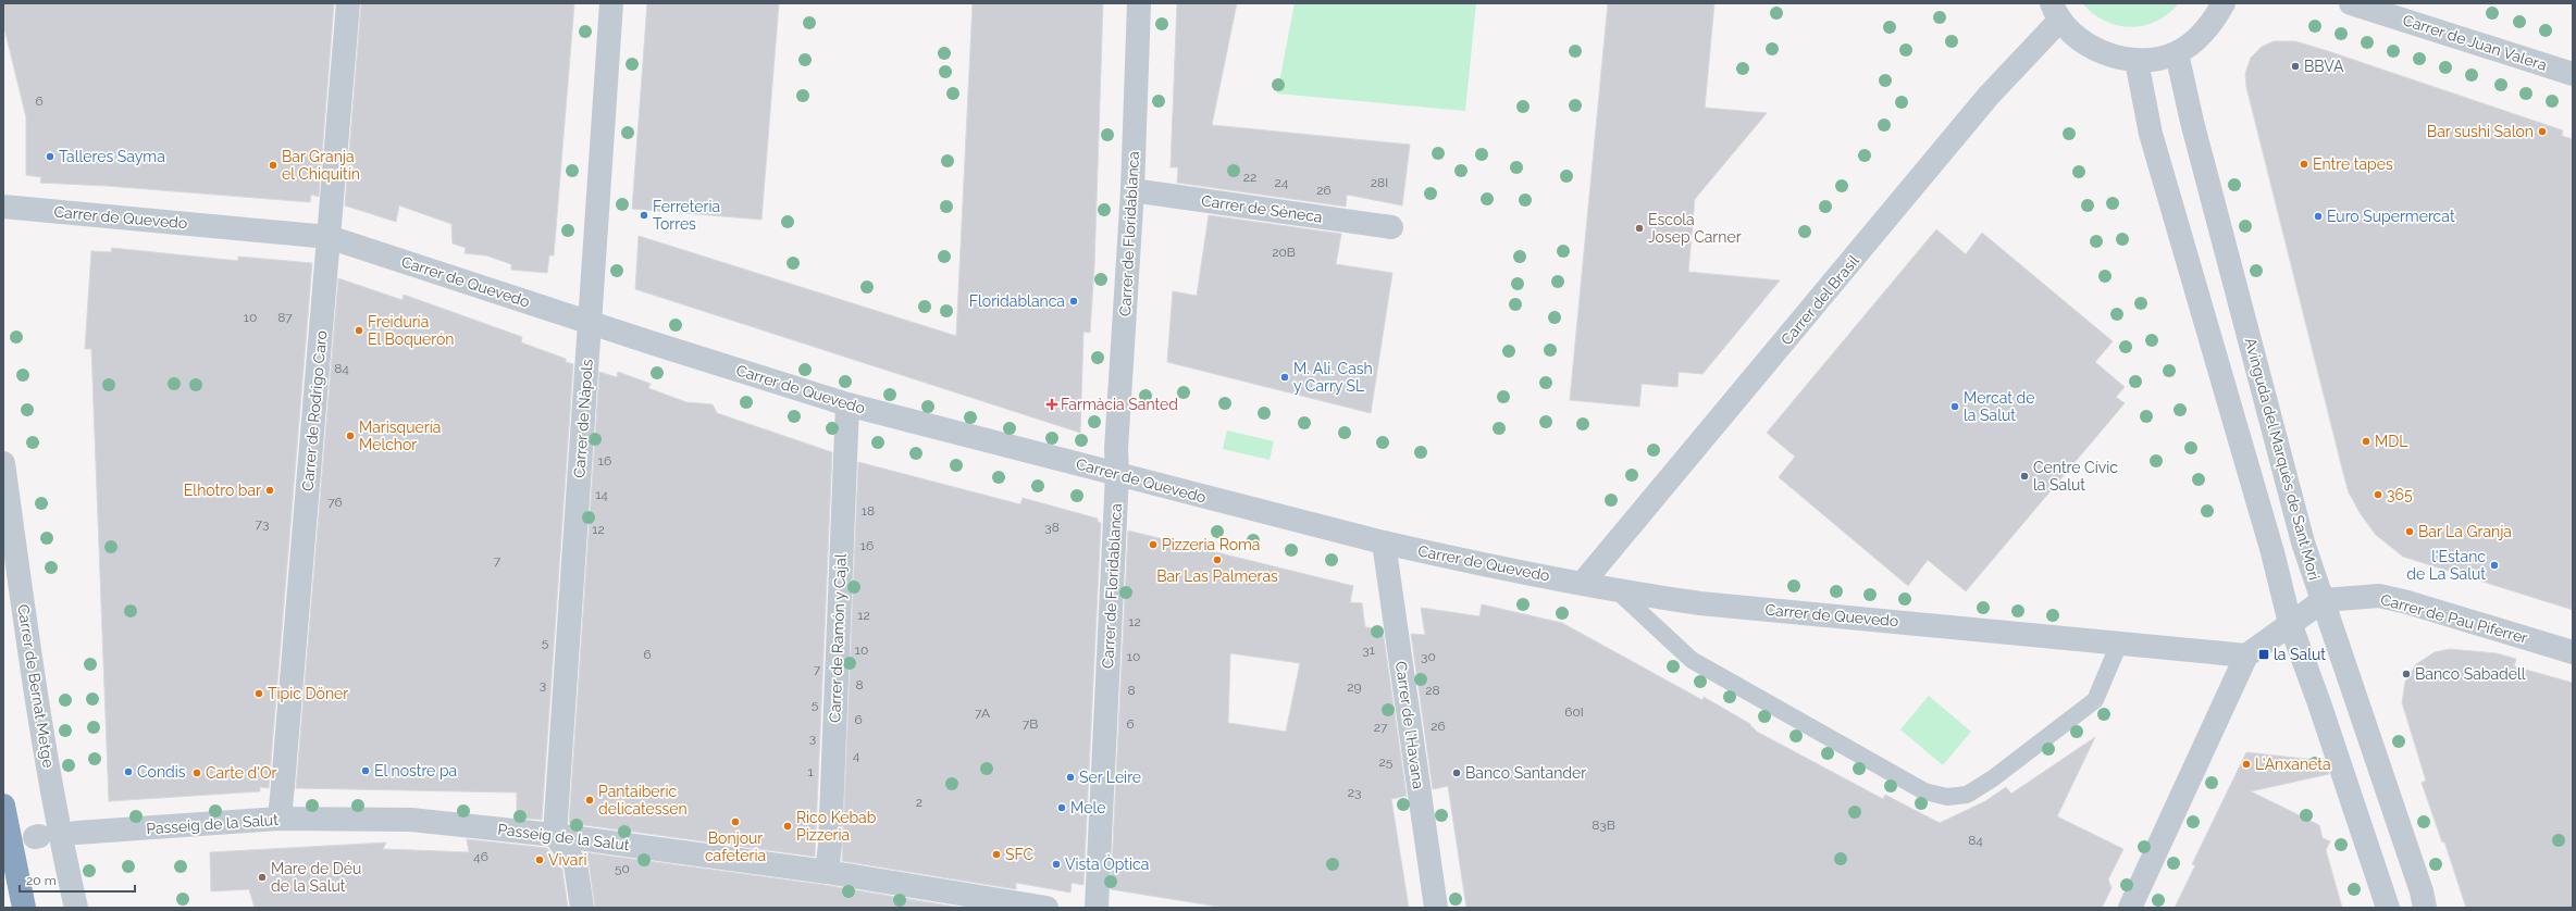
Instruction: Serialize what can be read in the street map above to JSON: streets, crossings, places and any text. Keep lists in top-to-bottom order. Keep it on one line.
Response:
{"streets":{"street":["Carrer de Juan Valera","Carrer de Sèneca","Carrer de Quevedo","Carrer de Floridablanca","Carrer del Brasil","Carrer de Rodrigo Caro","Carrer de Nàpols","Avinguda del Marquès de Sant Mori","Carrer de Pau Piferrer","Carrer de Ramón y Cajal","Carrer de Bernat Metge","Carrer de l'Havana","Passeig de la Salut"]},"crossings":[["Carrer de Sèneca","Carrer de Floridablanca"],["Carrer de Quevedo","Carrer de Floridablanca"],["Carrer de Quevedo","Carrer del Brasil"],["Carrer de Quevedo","Carrer de Rodrigo Caro"],["Carrer de Quevedo","Carrer de Nàpols"],["Carrer de Quevedo","Carrer de Ramón y Cajal"],["Carrer de Quevedo","Carrer de l'Havana"],["Carrer de Rodrigo Caro","Passeig de la Salut"],["Carrer de Nàpols","Passeig de la Salut"],["Avinguda del Marquès de Sant Mori","Carrer de Pau Piferrer"],["Carrer de Ramón y Cajal","Passeig de la Salut"]],"places":{"other":["BBVA","Bar sushi Salon","Talleres Sayma","Entre tapes","Bar Granja el Chiquitín","Ferreteria Torres","Euro Supermercat","Escola Josep Carner","Floridablanca","Freiduría El Boquerón","M. Ali. Cash y Carry SL","Mercat de la Salut","Marisquería Melchor","MDL","Centre Cívic la Salut","Elhotro bar","365","Bar La Granja","Pizzeria Roma","Bar Las Palmeras","l'Estanc de La Salut","Banco Sabadell","Tipic Döner","L'Anxaneta","El nostre pa","Condis","Carte d'Or","Banco Santander","Ser Leire","Pantaiberic delicatessen","Mele","Bonjour cafeteria","Rico Kebab Pizzeria","SFC","Vivari","Vista Òptica","Mare de Déu de la Salut"],"health":["Farmàcia Santed"],"transit":["la Salut"]},"house_numbers":["6","22","24","28I","26","20B","10","87","84","16","14","76","18","73","38","12","16","7","12","12","5","10","31","6","10","30","7","3","8","29","8","28","5","60I","7A","6","7B","6","26","27","3","4","25","1","23","2","83B","84","46","50"],"scale_bar":"20 m"}
